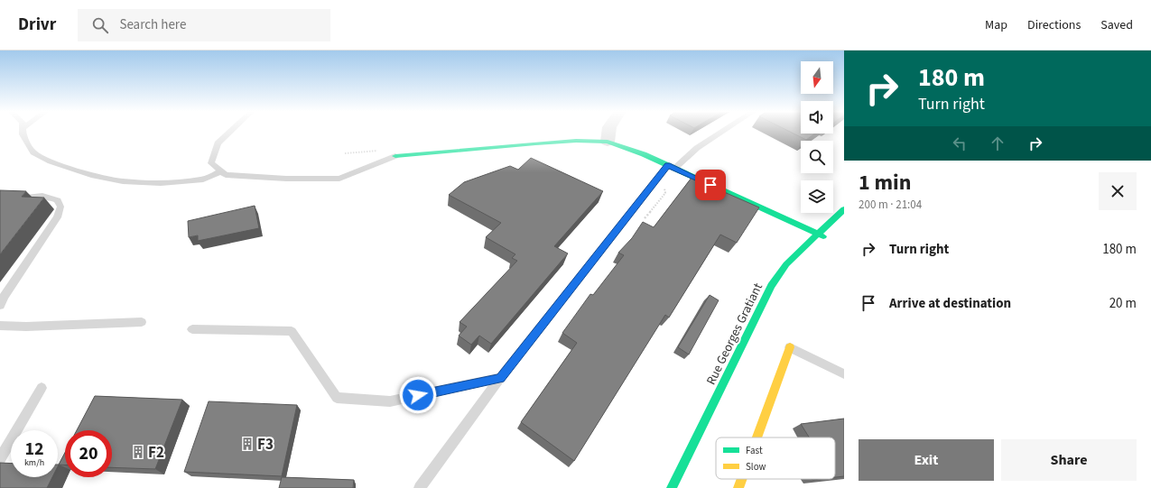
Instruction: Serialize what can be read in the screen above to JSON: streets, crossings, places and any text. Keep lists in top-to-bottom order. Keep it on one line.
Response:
{"streets":{"main road":["Rue Georges Gratiant"]},"places":{"building":["F3","F2"]},"legend":["Fast","Slow"],"north":"bottom","page":{"header":"Drivr","search":"Search here","nav":["Map","Directions","Saved"],"turn":["180 m","Turn right"],"heading":["1 min","200 m · 21:04"],"list":[{"name":"Turn right","value":"180 m"},{"name":"Arrive at destination","value":"20 m"}],"speed":"12 km/h","limit":"20","buttons":["Exit","Share"]}}
